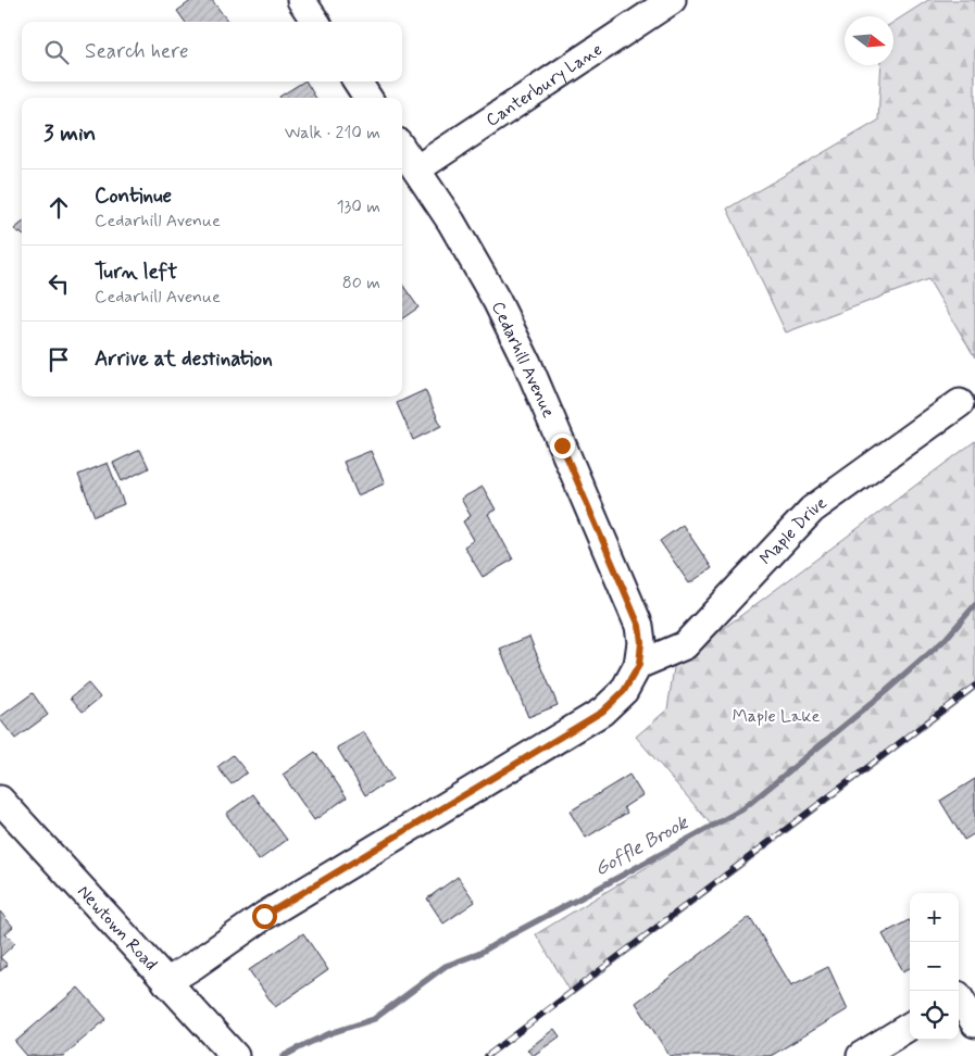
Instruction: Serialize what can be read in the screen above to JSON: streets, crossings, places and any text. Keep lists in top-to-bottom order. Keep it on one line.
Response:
{"streets":{"street":["Canterbury Lane","Cedarhill Avenue","Maple Drive","Newtown Road"]},"crossings":[["Canterbury Lane","Cedarhill Avenue"],["Cedarhill Avenue","Maple Drive"],["Cedarhill Avenue","Newtown Road"]],"water":["Goffle Brook"],"parks":["Maple Lake"],"north":"right","page":{"search":"Search here","heading":["3 min","Walk · 210 m"],"list":[["Continue","Cedarhill Avenue","130 m"],["Turn left","Cedarhill Avenue","80 m"],"Arrive at destination"],"map_buttons":["+","−"]}}
